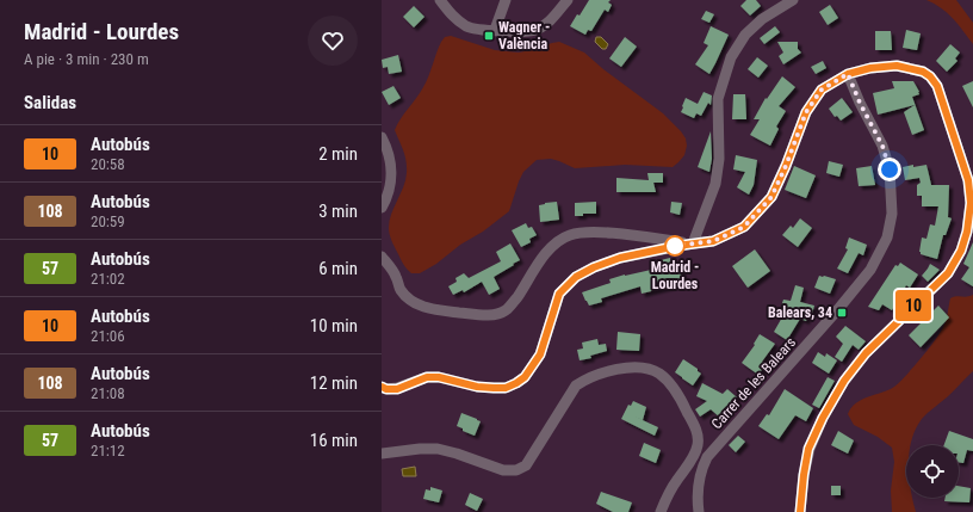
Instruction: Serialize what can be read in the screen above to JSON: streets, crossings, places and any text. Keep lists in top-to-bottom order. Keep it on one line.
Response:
{"streets":{"street":["Carrer de les Balears"]},"places":{"transit":["Wagner - València","Balears, 34"],"other":["Madrid - Lourdes"]},"lines":["bus line 10"],"page":{"heading":[["Madrid - Lourdes","A pie · 3 min · 230 m"],"Salidas"],"on_map":"10","list":[{"mark":"10","name":"Autobús","note":"20:58","value":"2 min"},{"mark":"108","name":"Autobús","note":"20:59","value":"3 min"},{"mark":"57","name":"Autobús","note":"21:02","value":"6 min"},{"mark":"10","name":"Autobús","note":"21:06","value":"10 min"},{"mark":"108","name":"Autobús","note":"21:08","value":"12 min"},{"mark":"57","name":"Autobús","note":"21:12","value":"16 min"}]}}
